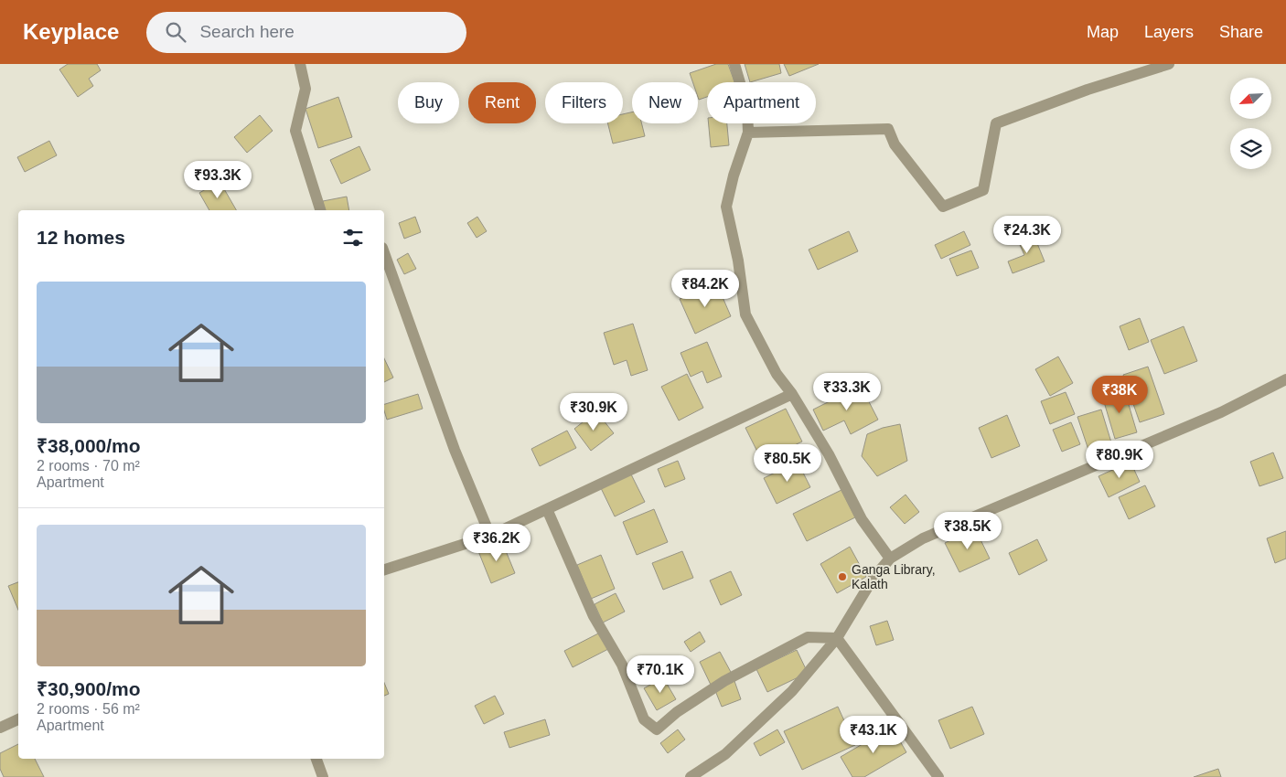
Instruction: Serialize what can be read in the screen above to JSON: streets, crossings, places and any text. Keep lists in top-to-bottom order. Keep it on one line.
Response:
{"places":["Ganga Library, Kalath"],"north":"bottom left","page":{"header":"Keyplace","search":"Search here","nav":["Map","Layers","Share"],"chip":["Buy","Rent","Filters","New","Apartment"],"price":["₹93.3K","₹24.3K","₹84.2K","₹33.3K","₹38K","₹30.9K","₹80.9K","₹80.5K","₹38.5K","₹36.2K","₹70.1K","₹43.1K"],"heading":"12 homes","list":[{"name":"₹38,000/mo","note":"2 rooms · 70 m² · Apartment"},{"name":"₹30,900/mo","note":"2 rooms · 56 m² · Apartment"}]}}
